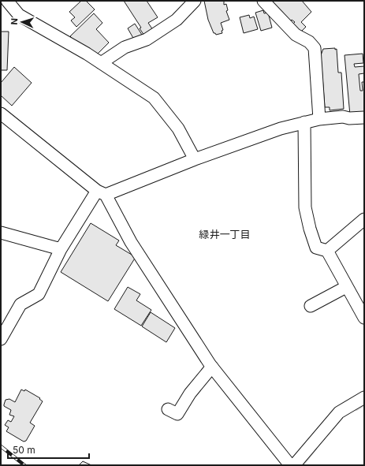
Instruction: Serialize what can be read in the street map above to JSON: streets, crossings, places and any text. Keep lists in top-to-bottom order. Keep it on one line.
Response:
{"districts":["緑井一丁目"],"scale_bar":"50 m","north":"left"}
